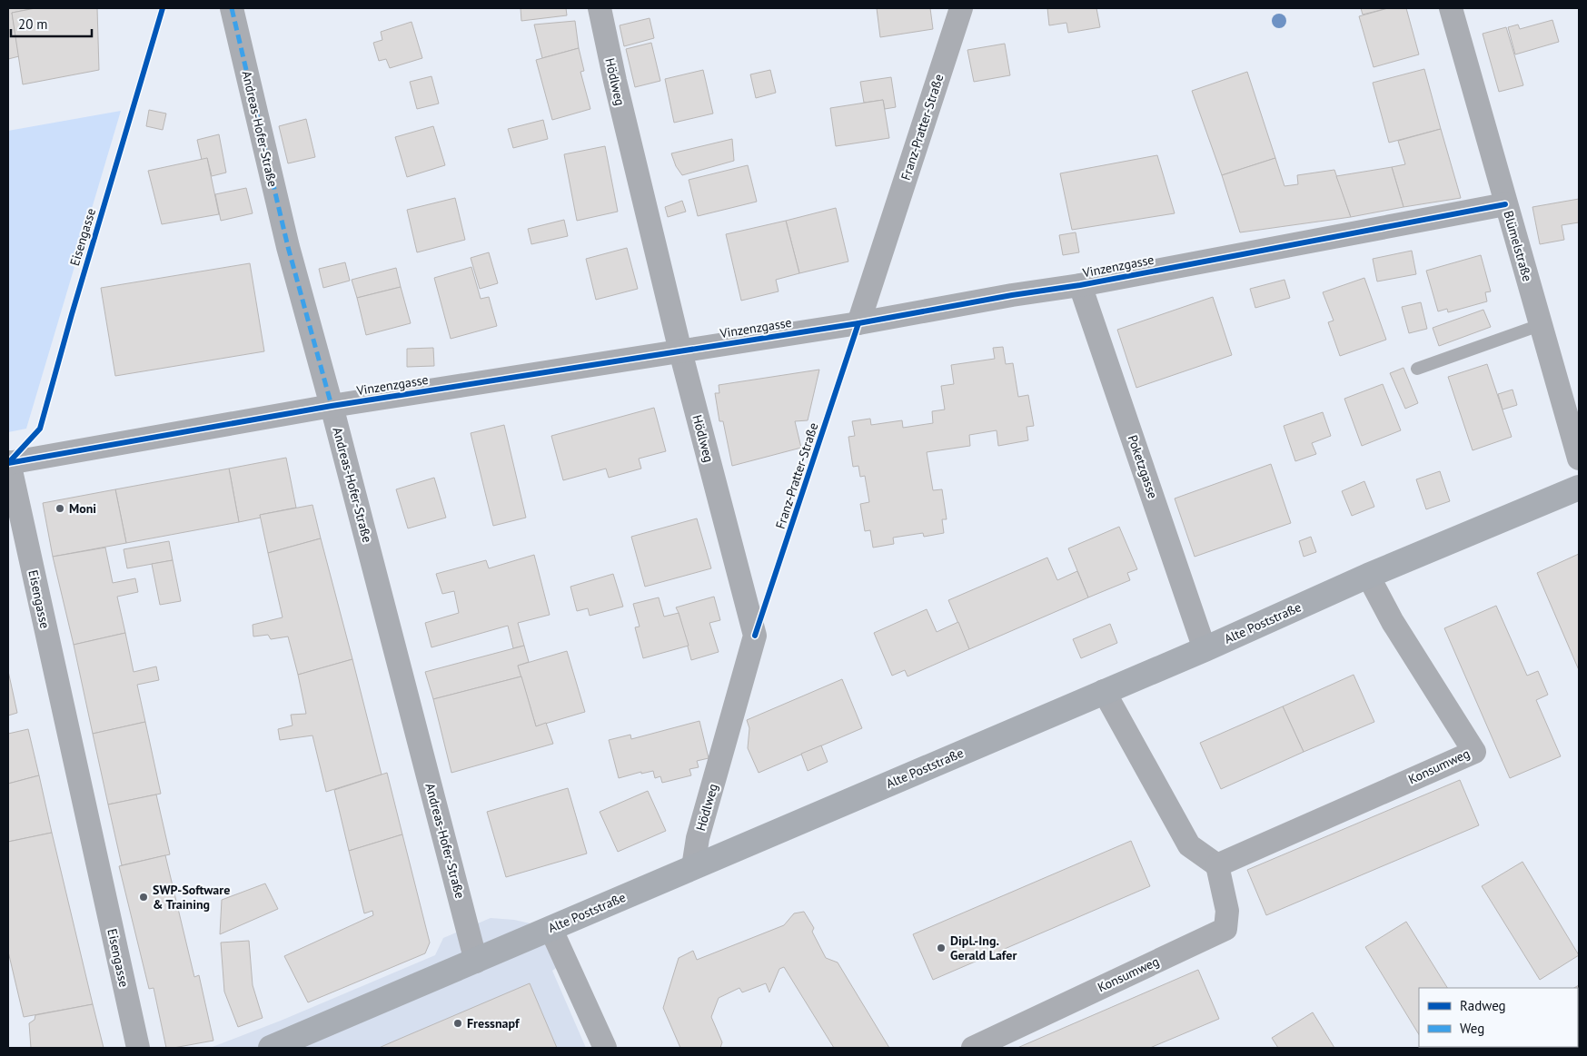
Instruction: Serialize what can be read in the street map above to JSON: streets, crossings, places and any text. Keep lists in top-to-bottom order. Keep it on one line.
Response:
{"streets":{"main road":["Alte Poststraße"],"street":["Hödlweg","Franz-Pratter-Straße","Andreas-Hofer-Straße","Eisengasse","Blümelstraße","Vinzenzgasse","Poketzgasse","Konsumweg"]},"crossings":[["Hödlweg","Vinzenzgasse"],["Hödlweg","Alte Poststraße"],["Franz-Pratter-Straße","Vinzenzgasse"],["Andreas-Hofer-Straße","Vinzenzgasse"],["Andreas-Hofer-Straße","Alte Poststraße"],["Eisengasse","Vinzenzgasse"],["Blümelstraße","Vinzenzgasse"],["Vinzenzgasse","Poketzgasse"],["Poketzgasse","Alte Poststraße"],["Alte Poststraße","Konsumweg"]],"places":["Moni","SWP-Software & Training","Dipl.-Ing. Gerald Lafer","Fressnapf"],"legend":["Radweg","Weg"],"scale_bar":"20 m"}
